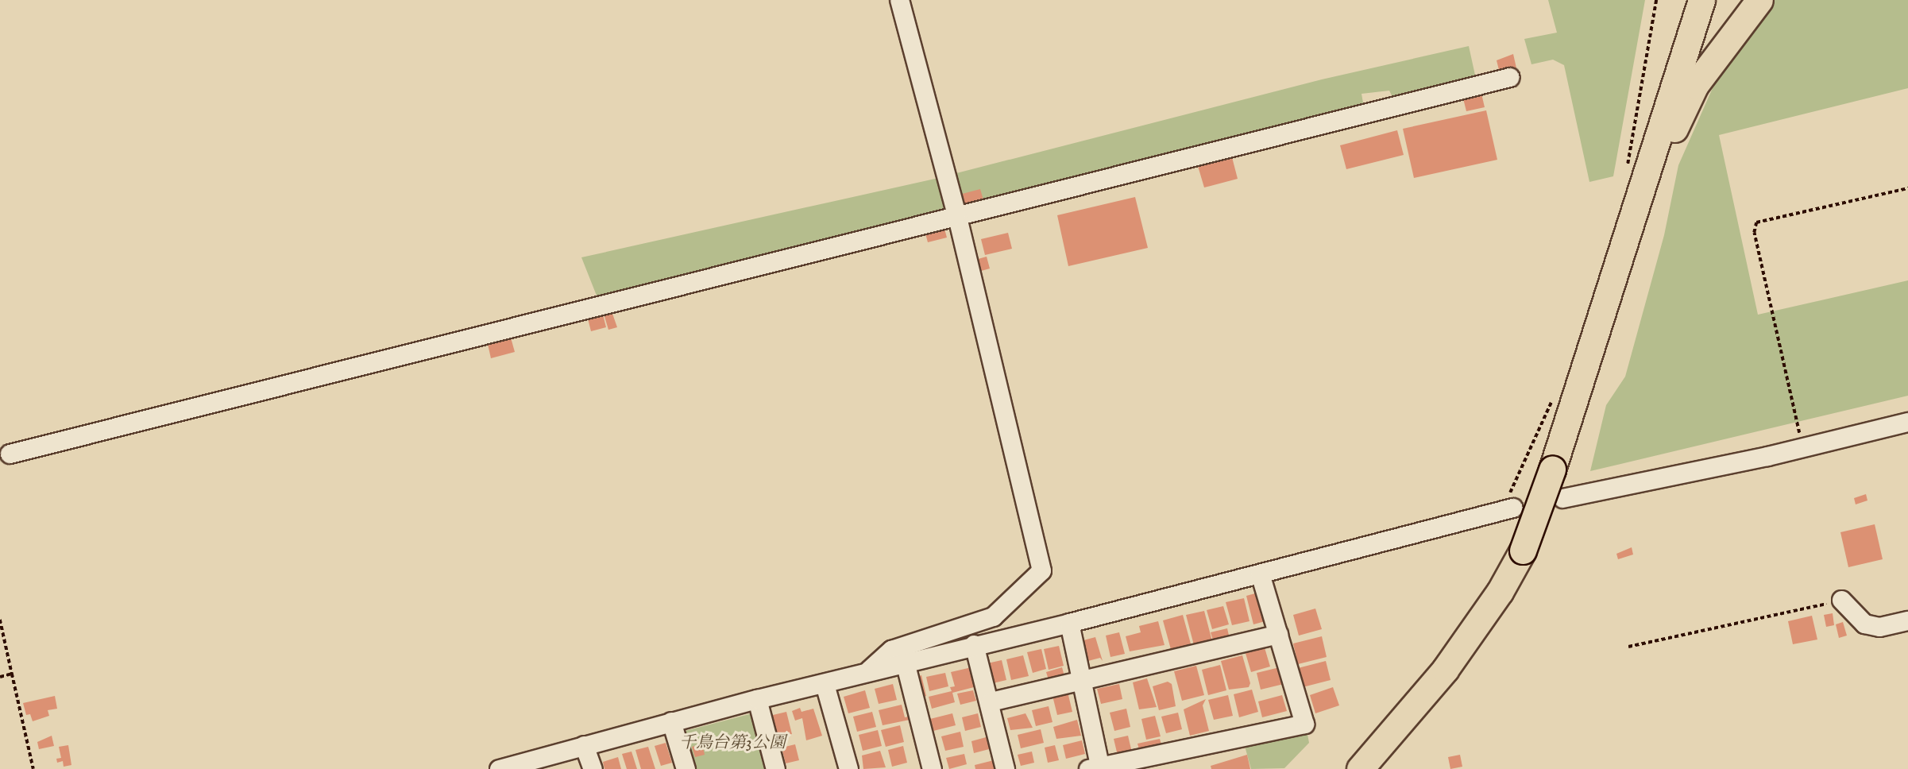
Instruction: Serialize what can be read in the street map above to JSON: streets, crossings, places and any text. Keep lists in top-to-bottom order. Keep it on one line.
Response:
{"parks":["千鳥台第3公園"]}
